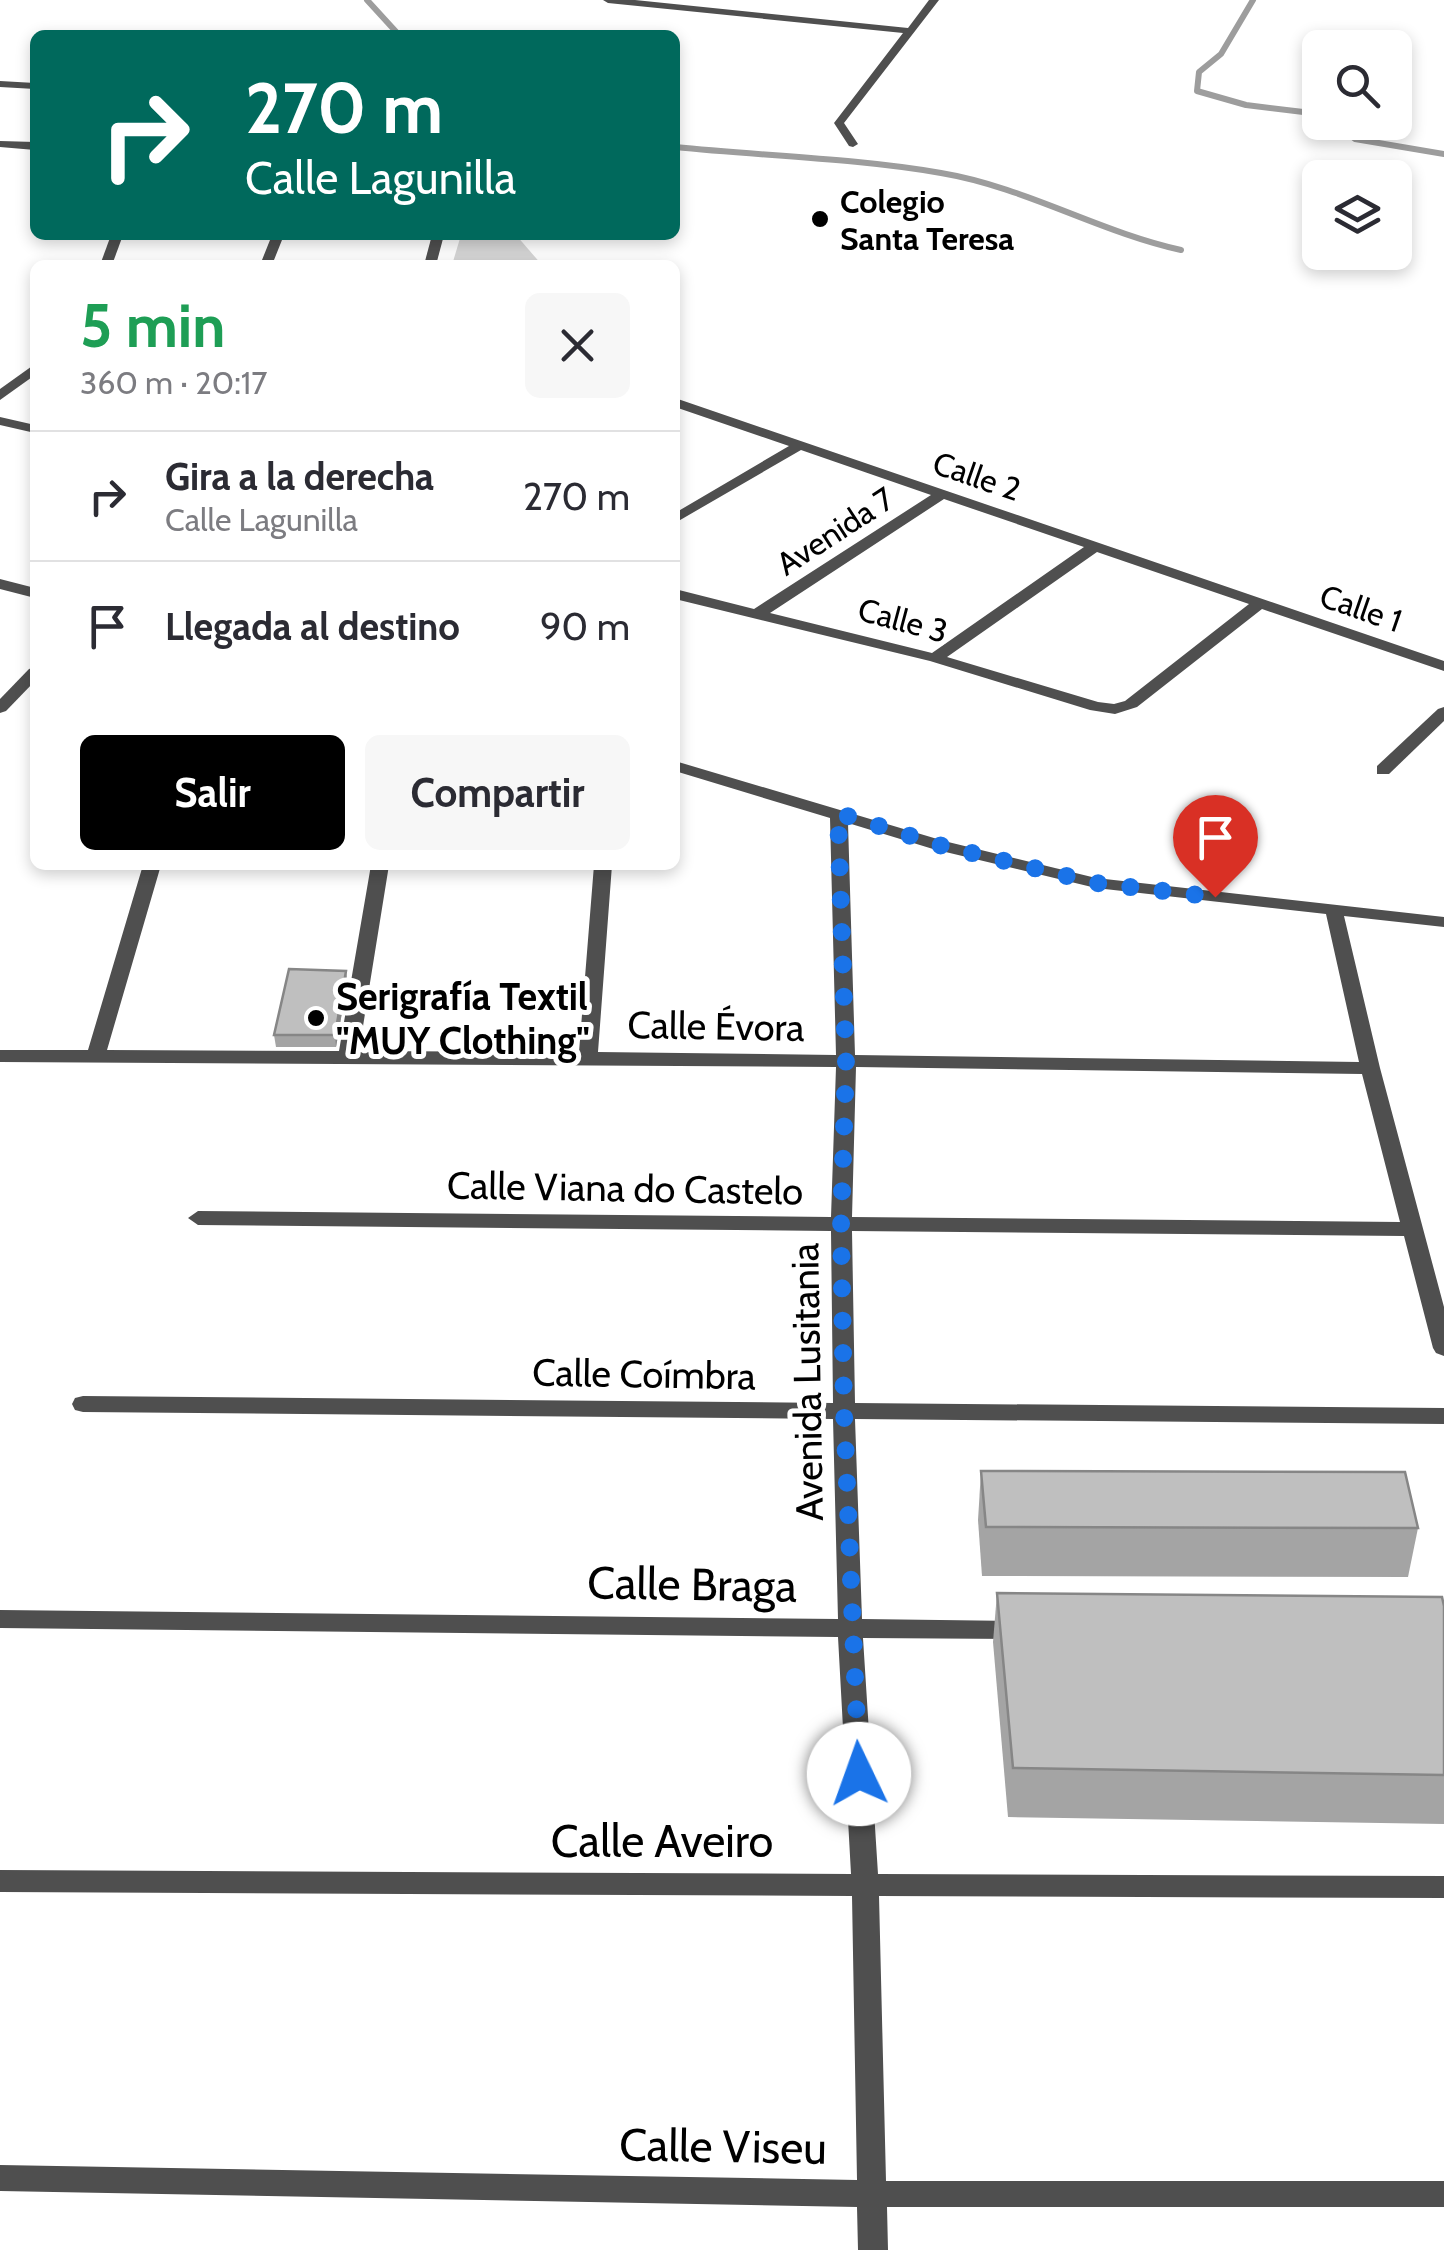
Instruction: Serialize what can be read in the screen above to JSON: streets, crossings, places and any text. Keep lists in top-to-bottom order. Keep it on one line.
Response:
{"streets":{"street":["Calle 2","Avenida 7","Calle 1","Calle 3","Calle Évora","Calle Viana do Castelo","Calle Coímbra","Avenida Lusitania","Calle Braga","Calle Aveiro","Calle Viseu"]},"crossings":[["Calle 2","Avenida 7"],["Calle 2","Calle 1"],["Calle 2","Calle 3"],["Avenida 7","Calle 3"],["Calle 1","Calle 3"],["Calle Évora","Avenida Lusitania"],["Calle Viana do Castelo","Avenida Lusitania"],["Calle Coímbra","Avenida Lusitania"],["Avenida Lusitania","Calle Braga"],["Avenida Lusitania","Calle Aveiro"],["Avenida Lusitania","Calle Viseu"]],"places":["Colegio Santa Teresa","Serigrafía Textil \"MUY Clothing\""],"page":{"turn":["270 m","Calle Lagunilla"],"heading":["5 min","360 m · 20:17"],"list":[{"name":"Gira a la derecha","note":"Calle Lagunilla","value":"270 m"},{"name":"Llegada al destino","value":"90 m"}],"buttons":["Salir","Compartir"]}}
